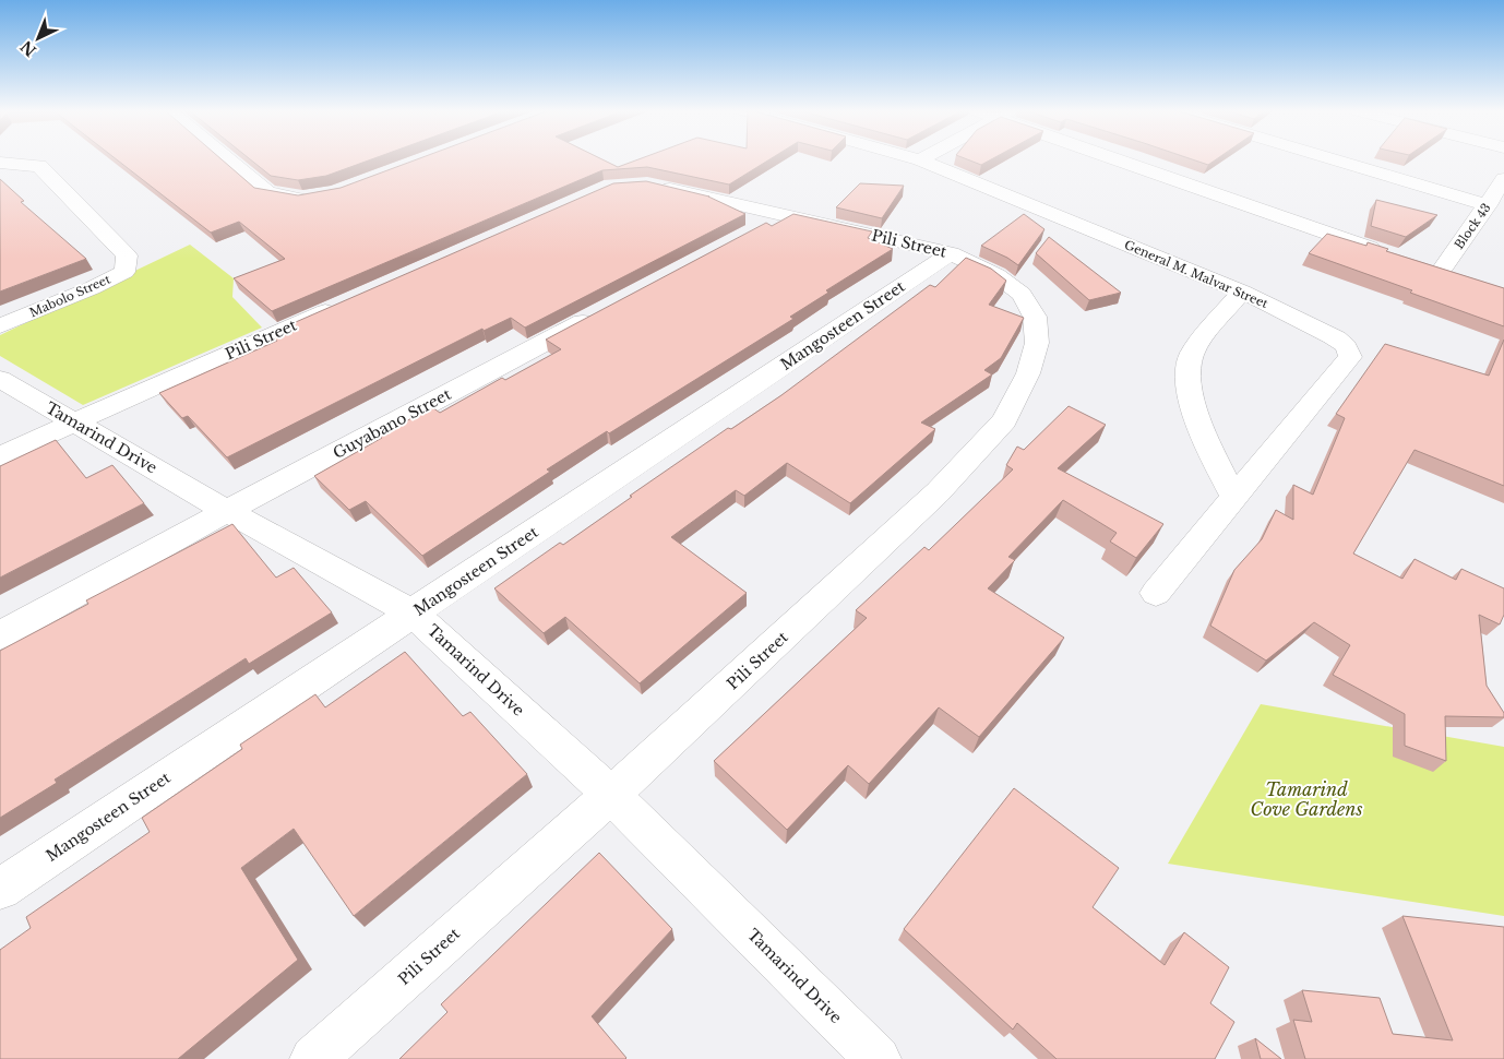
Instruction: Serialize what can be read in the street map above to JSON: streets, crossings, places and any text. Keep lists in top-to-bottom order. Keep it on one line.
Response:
{"streets":{"street":["Block 43","Pili Street","General M. Malvar Street","Mabolo Street","Mangosteen Street","Guyabano Street","Tamarind Drive"]},"crossings":[["Pili Street","Mangosteen Street"],["Pili Street","Tamarind Drive"],["Mangosteen Street","Tamarind Drive"],["Guyabano Street","Tamarind Drive"]],"parks":["Tamarind Cove Gardens"],"north":"bottom left"}
